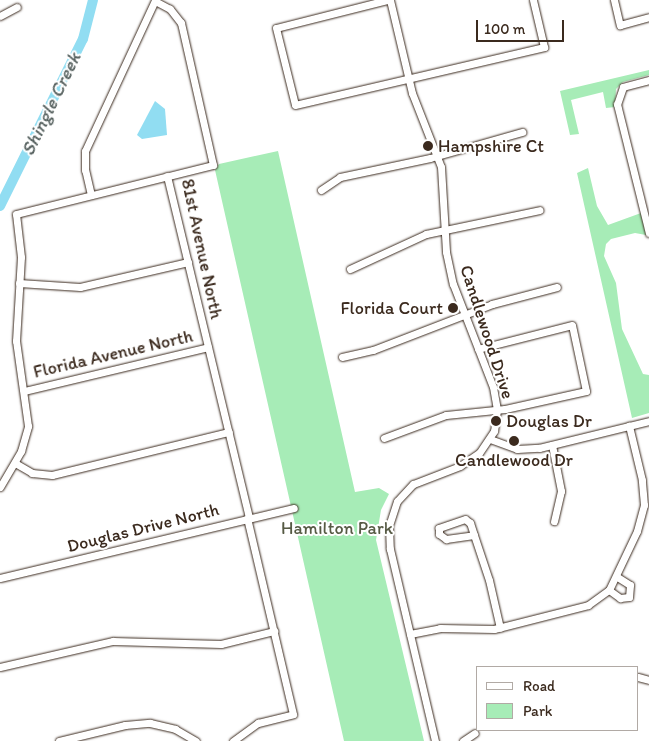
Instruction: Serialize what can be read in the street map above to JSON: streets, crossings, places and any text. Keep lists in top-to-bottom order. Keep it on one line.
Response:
{"streets":{"street":["81st Avenue North","Candlewood Drive","Florida Avenue North","Douglas Drive North"]},"crossings":[["81st Avenue North","Florida Avenue North"],["81st Avenue North","Douglas Drive North"]],"water":["Shingle Creek"],"parks":["Hamilton Park"],"places":["Hampshire Ct","Florida Court","Douglas Dr","Candlewood Dr"],"legend":["Road","Park"],"scale_bar":"100 m"}
